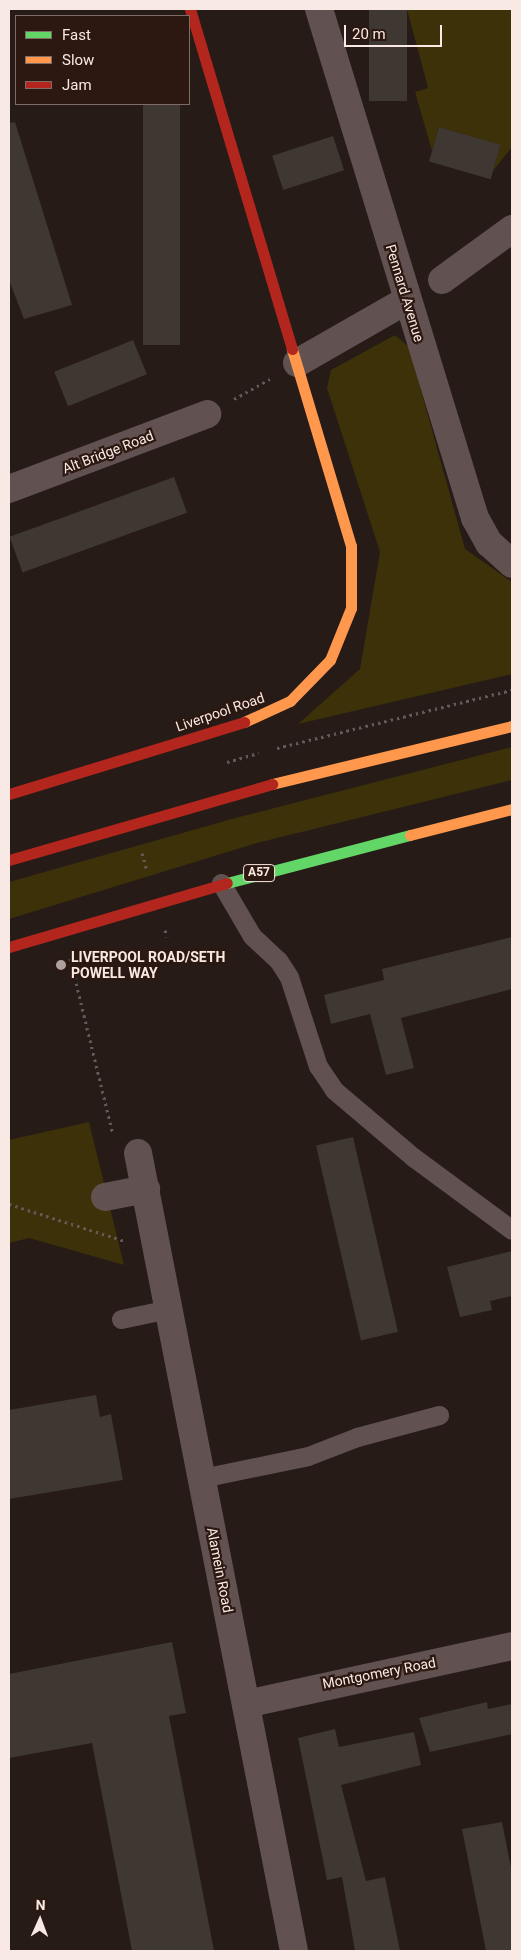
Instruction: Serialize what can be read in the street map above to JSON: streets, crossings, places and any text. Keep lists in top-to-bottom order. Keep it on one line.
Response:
{"streets":{"main road":["Liverpool Road","A57"],"street":["Pennard Avenue","Alt Bridge Road","Alamein Road","Montgomery Road"]},"crossings":[["Alamein Road","Montgomery Road"]],"places":["LIVERPOOL ROAD/SETH POWELL WAY"],"legend":["Fast","Slow","Jam"],"scale_bar":"20 m","north":"top"}
